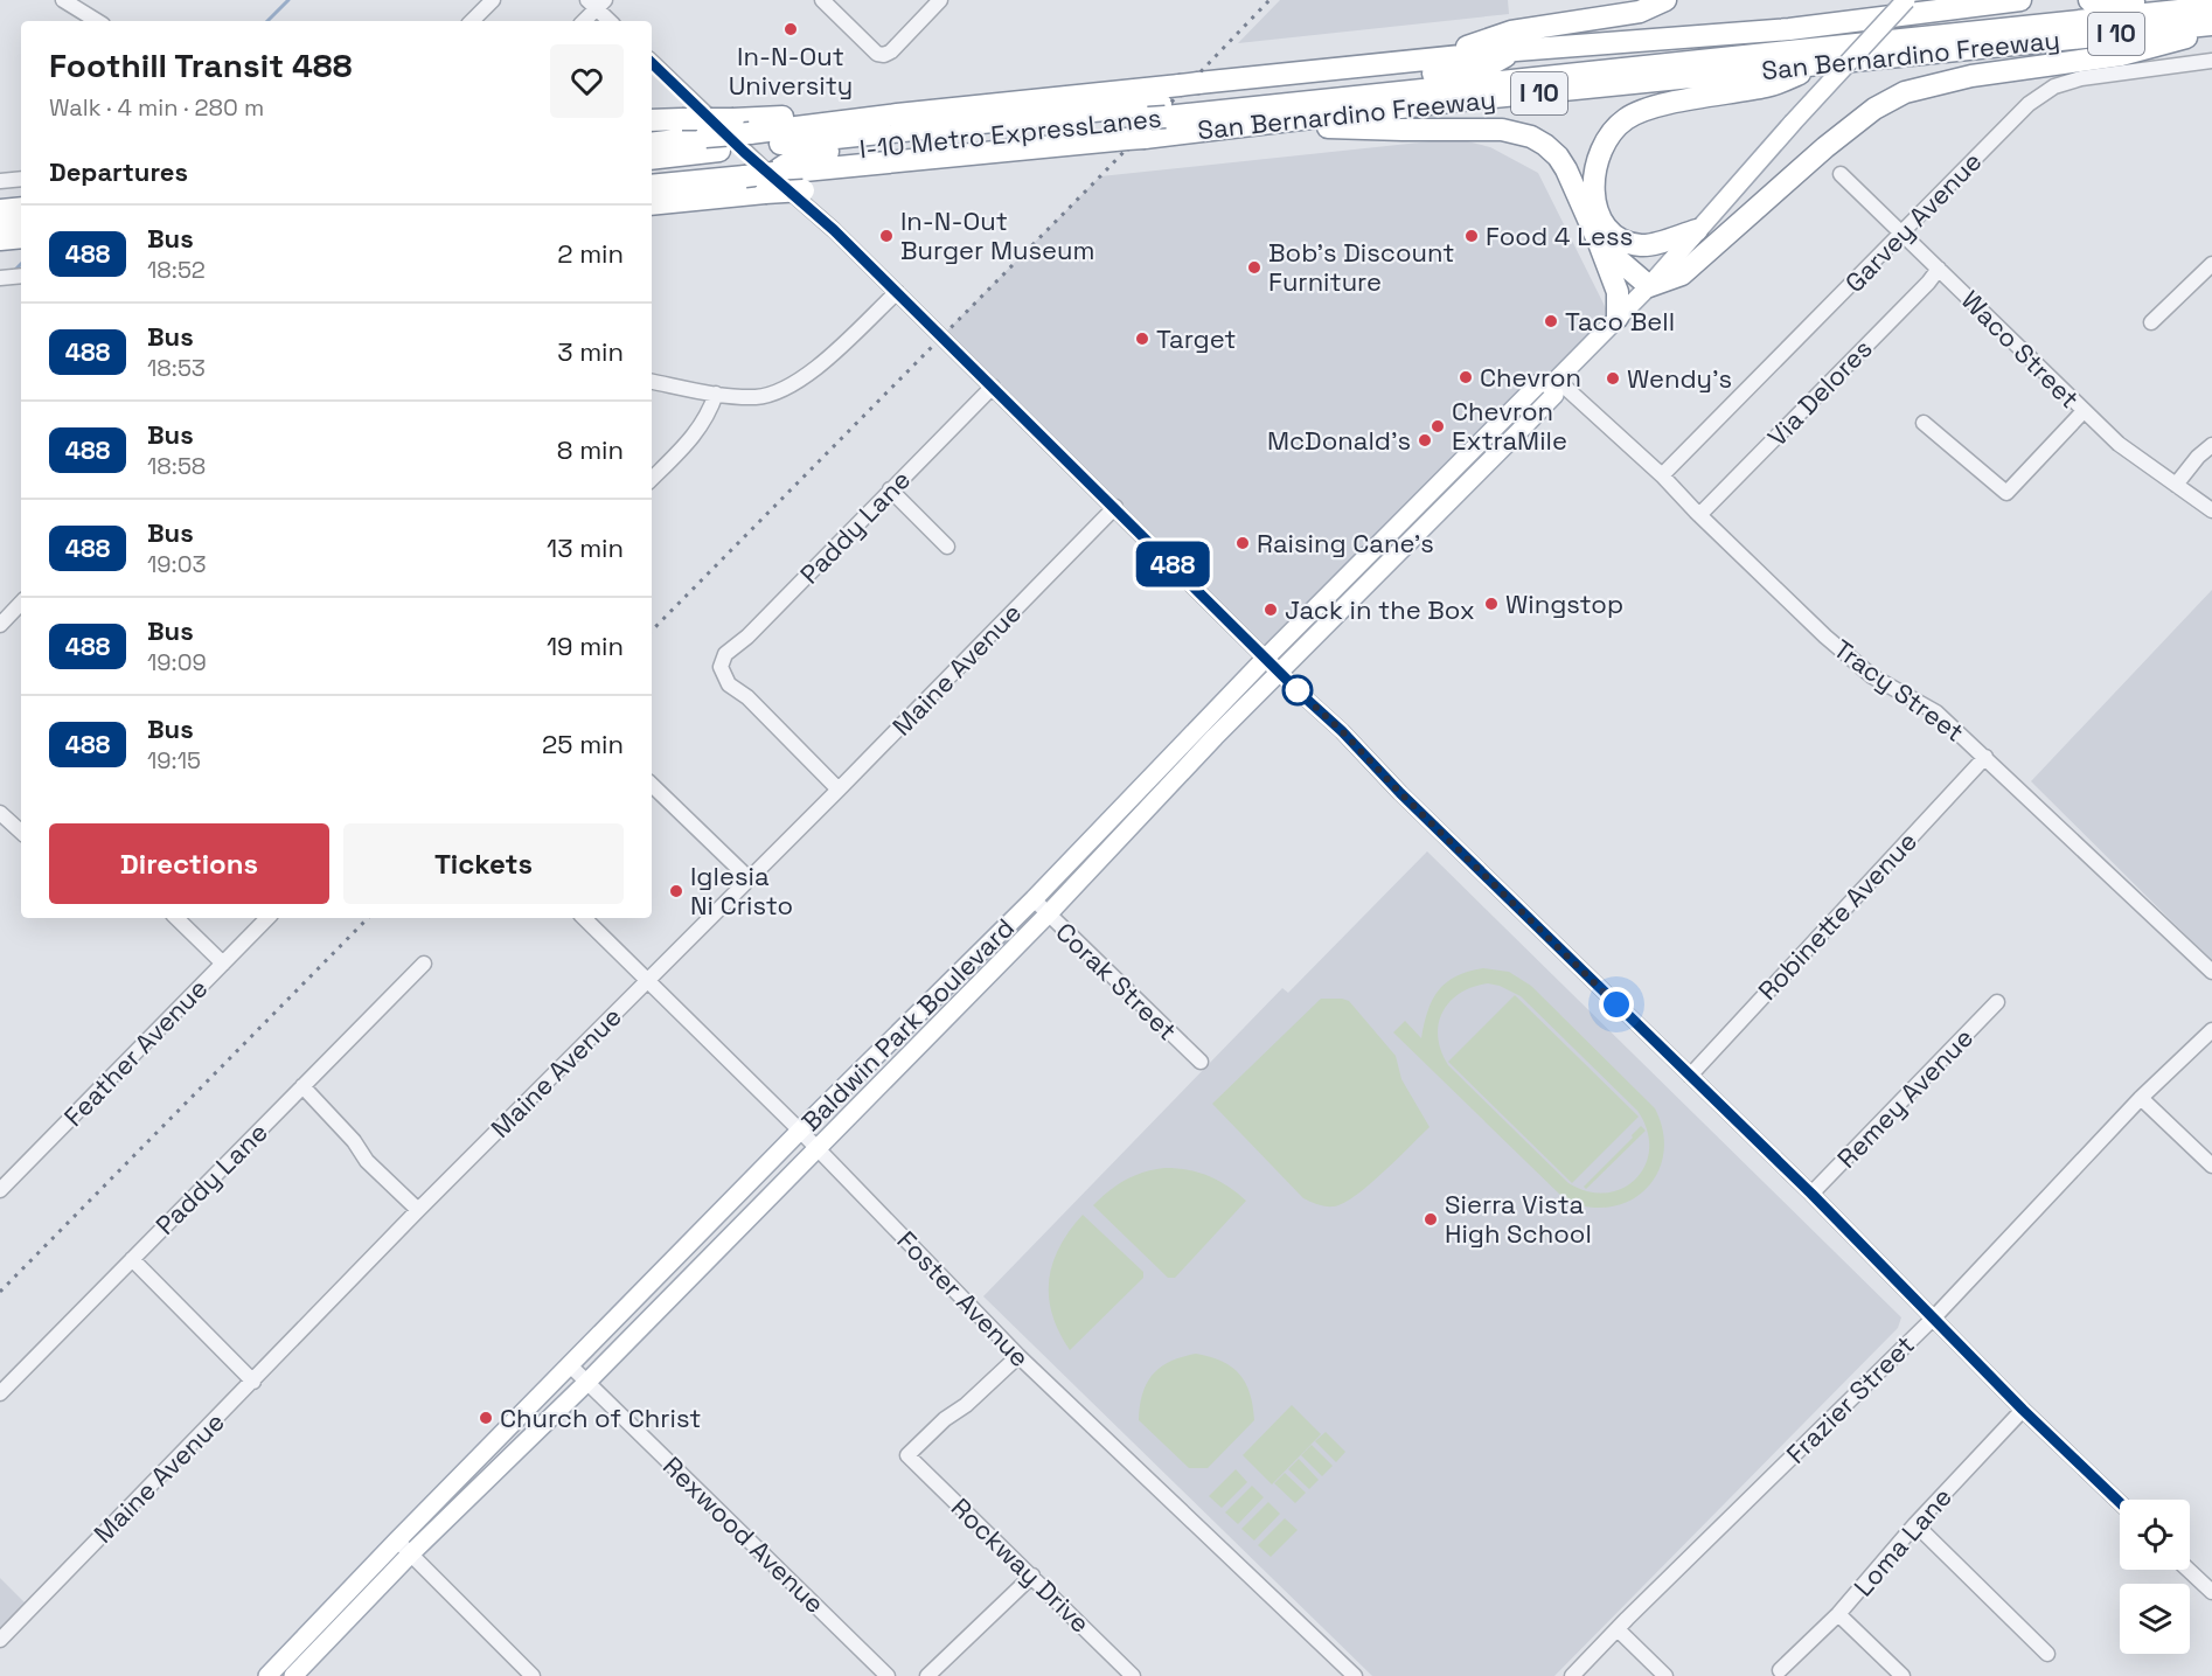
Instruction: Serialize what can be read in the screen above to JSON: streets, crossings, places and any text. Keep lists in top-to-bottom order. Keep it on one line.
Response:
{"streets":{"highway":["I 10","San Bernardino Freeway","I-10 Metro ExpressLanes"],"main road":["Baldwin Park Boulevard"],"street":["Garvey Avenue","Waco Street","Via Delores","Paddy Lane","Maine Avenue","Tracy Street","Robinette Avenue","Corak Street","Feather Avenue","Remey Avenue","Foster Avenue","Frazier Street","Rexwood Avenue","Loma Lane","Rockway Drive"]},"crossings":[["San Bernardino Freeway","I-10 Metro ExpressLanes"],["Garvey Avenue","Waco Street"],["Garvey Avenue","Tracy Street"],["Waco Street","Via Delores"],["Via Delores","Tracy Street"],["Paddy Lane","Maine Avenue"],["Maine Avenue","Foster Avenue"],["Tracy Street","Robinette Avenue"],["Tracy Street","Baldwin Park Boulevard"],["Corak Street","Baldwin Park Boulevard"],["Baldwin Park Boulevard","Foster Avenue"],["Baldwin Park Boulevard","Rexwood Avenue"],["Foster Avenue","Rockway Drive"]],"places":["In-N-Out University","In-N-Out Burger Museum","Food 4 Less","Bob's Discount Furniture","Taco Bell","Target","Chevron","Wendy's","Chevron ExtraMile","McDonald's","Raising Cane's","Wingstop","Jack in the Box","Iglesia Ni Cristo","Sierra Vista High School","Church of Christ"],"lines":["bus line 488"],"page":{"on_map":"488","heading":[["Foothill Transit 488","Walk · 4 min · 280 m"],"Departures"],"list":[{"mark":"488","name":"Bus","note":"18:52","value":"2 min"},{"mark":"488","name":"Bus","note":"18:53","value":"3 min"},{"mark":"488","name":"Bus","note":"18:58","value":"8 min"},{"mark":"488","name":"Bus","note":"19:03","value":"13 min"},{"mark":"488","name":"Bus","note":"19:09","value":"19 min"},{"mark":"488","name":"Bus","note":"19:15","value":"25 min"}],"buttons":["Directions","Tickets"]}}
